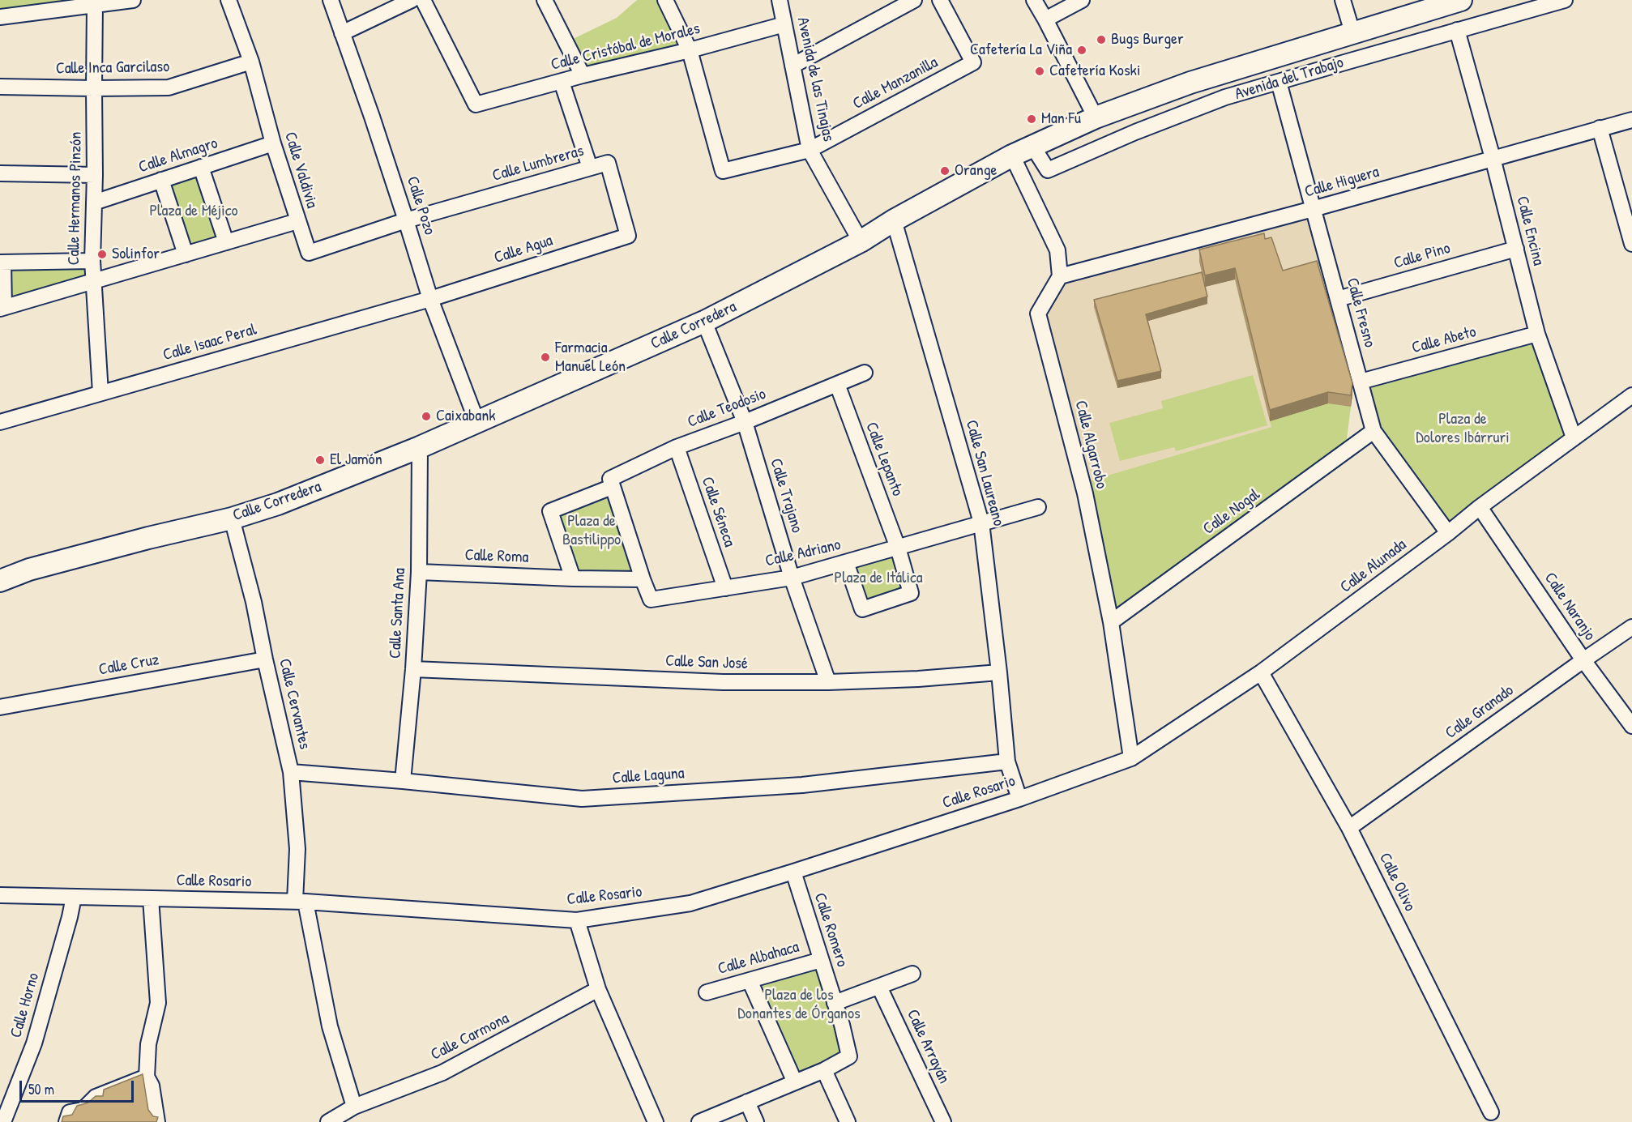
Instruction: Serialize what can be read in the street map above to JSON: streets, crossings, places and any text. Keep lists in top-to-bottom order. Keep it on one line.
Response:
{"streets":{"street":["Calle Cristóbal de Morales","Calle Inca Garcilaso","Avenida del Trabajo","Avenida de las Tinajas","Calle Manzanilla","Calle Almagro","Calle Lumbreras","Calle Valdivia","Calle Higuera","Calle Hermanos Pinzón","Calle Pozo","Calle Encina","Calle Agua","Calle Pino","Calle Fresno","Calle Corredera","Calle Abeto","Calle Isaac Peral","Calle Teodosio","Calle Algarrobo","Calle Lepanto","Calle San Laureano","Calle Trajano","Calle Séneca","Calle Nogal","Calle Adriano","Calle Roma","Calle Alunada","Calle Naranjo","Calle Santa Ana","Calle San José","Calle Cruz","Calle Cervantes","Calle Granado","Calle Laguna","Calle Rosario","Calle Olivo","Calle Romero","Calle Albahaca","Calle Horno","Calle Carmona","Calle Arrayán"]},"crossings":[["Calle Cristóbal de Morales","Avenida de las Tinajas"],["Calle Cristóbal de Morales","Calle Manzanilla"],["Calle Inca Garcilaso","Calle Valdivia"],["Calle Inca Garcilaso","Calle Hermanos Pinzón"],["Avenida del Trabajo","Avenida de las Tinajas"],["Avenida del Trabajo","Calle Encina"],["Avenida del Trabajo","Calle Fresno"],["Avenida del Trabajo","Calle Corredera"],["Avenida del Trabajo","Calle San Laureano"],["Avenida de las Tinajas","Calle Manzanilla"],["Avenida de las Tinajas","Calle Corredera"],["Calle Almagro","Calle Valdivia"],["Calle Almagro","Calle Hermanos Pinzón"],["Calle Lumbreras","Calle Valdivia"],["Calle Lumbreras","Calle Pozo"],["Calle Lumbreras","Calle Agua"],["Calle Valdivia","Calle Pozo"],["Calle Higuera","Calle Encina"],["Calle Higuera","Calle Fresno"],["Calle Higuera","Calle Algarrobo"],["Calle Hermanos Pinzón","Calle Isaac Peral"],["Calle Pozo","Calle Agua"],["Calle Pozo","Calle Corredera"],["Calle Pozo","Calle Isaac Peral"],["Calle Encina","Calle Pino"],["Calle Encina","Calle Abeto"],["Calle Encina","Calle Alunada"],["Calle Agua","Calle Isaac Peral"],["Calle Pino","Calle Fresno"],["Calle Fresno","Calle Abeto"],["Calle Fresno","Calle Nogal"],["Calle Fresno","Calle Alunada"],["Calle Corredera","Calle Trajano"],["Calle Corredera","Calle Santa Ana"],["Calle Corredera","Calle Cervantes"],["Calle Teodosio","Calle Lepanto"],["Calle Teodosio","Calle Trajano"],["Calle Teodosio","Calle Séneca"],["Calle Algarrobo","Calle Nogal"],["Calle Algarrobo","Calle Alunada"],["Calle Algarrobo","Calle Rosario"],["Calle Lepanto","Calle Adriano"],["Calle San Laureano","Calle Adriano"],["Calle San Laureano","Calle San José"],["Calle San Laureano","Calle Laguna"],["Calle San Laureano","Calle Rosario"],["Calle Trajano","Calle Adriano"],["Calle Trajano","Calle San José"],["Calle Séneca","Calle Adriano"],["Calle Roma","Calle Santa Ana"],["Calle Alunada","Calle Naranjo"],["Calle Alunada","Calle Rosario"],["Calle Alunada","Calle Olivo"],["Calle Naranjo","Calle Granado"],["Calle Santa Ana","Calle San José"],["Calle Santa Ana","Calle Laguna"],["Calle Cruz","Calle Cervantes"],["Calle Cervantes","Calle Laguna"],["Calle Cervantes","Calle Rosario"],["Calle Cervantes","Calle Carmona"],["Calle Granado","Calle Olivo"],["Calle Rosario","Calle Romero"],["Calle Rosario","Calle Horno"],["Calle Romero","Calle Albahaca"]],"parks":["Plaza de Méjico","Plaza de Dolores Ibárruri","Plaza de Bastilippo","Plaza de Itálica","Plaza de los Donantes de Órganos"],"places":["Bugs Burger","Cafetería La Viña","Cafetería Koski","Man Fu","Orange","Solinfor","Farmacia Manuel León","Caixabank","El Jamón"],"scale_bar":"50 m"}
